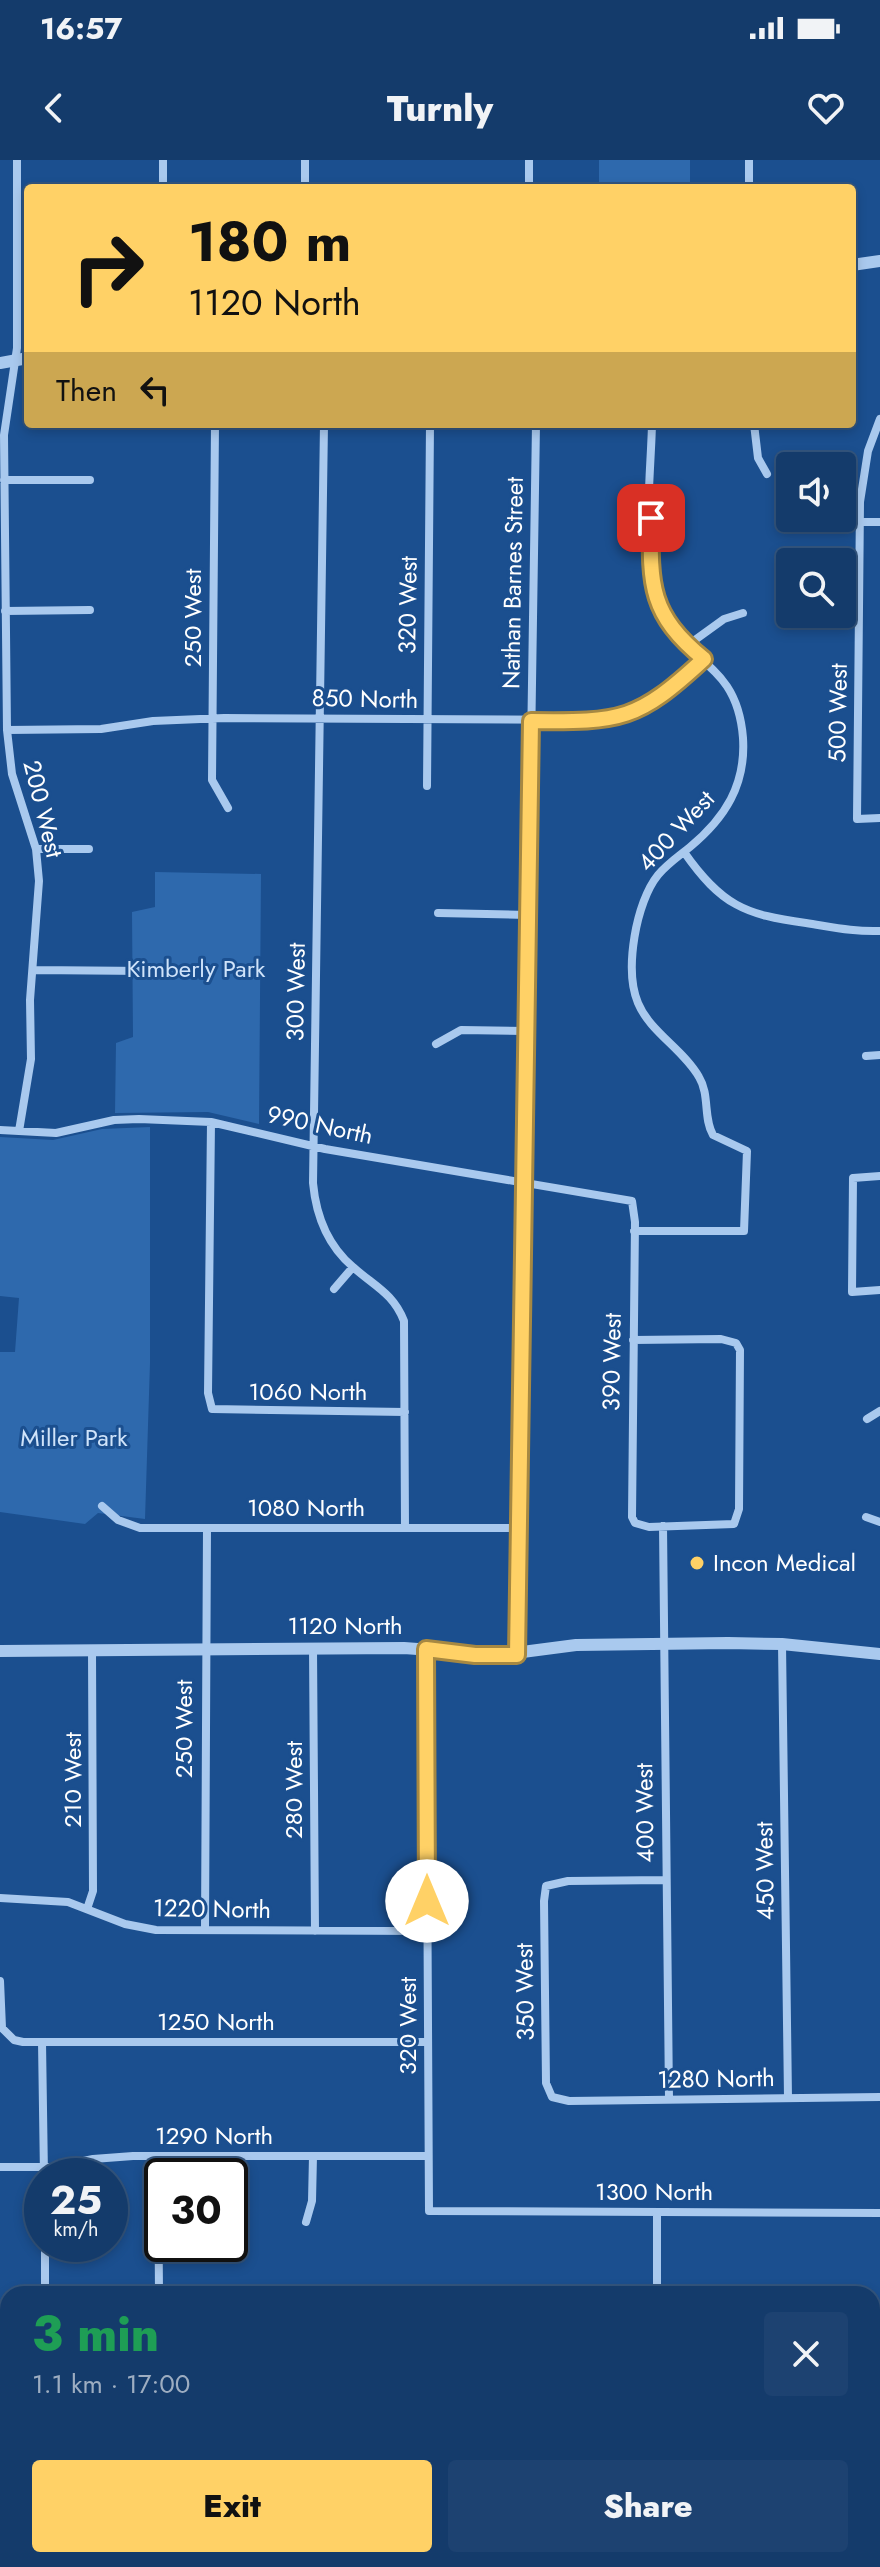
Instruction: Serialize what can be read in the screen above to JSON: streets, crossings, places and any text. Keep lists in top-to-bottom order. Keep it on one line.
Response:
{"streets":{"street":["Nathan Barnes Street","320 West","250 West","850 North","500 West","200 West","400 West","300 West","990 North","390 West","1060 North","1080 North","1120 North","210 West","280 West","450 West","1220 North","350 West","1250 North","1280 North","1290 North","1300 North"]},"crossings":[["Nathan Barnes Street","850 North"],["Nathan Barnes Street","990 North"],["Nathan Barnes Street","1080 North"],["Nathan Barnes Street","1120 North"],["320 West","850 North"],["320 West","1120 North"],["320 West","1220 North"],["320 West","1250 North"],["320 West","1290 North"],["320 West","1300 North"],["250 West","850 North"],["250 West","1080 North"],["250 West","1120 North"],["250 West","1220 North"],["850 North","200 West"],["850 North","400 West"],["850 North","300 West"],["200 West","990 North"],["400 West","390 West"],["400 West","1120 North"],["400 West","350 West"],["400 West","1280 North"],["300 West","990 North"],["300 West","1060 North"],["300 West","1080 North"],["990 North","390 West"],["990 North","1060 North"],["1120 North","210 West"],["1120 North","280 West"],["1120 North","450 West"],["210 West","1220 North"],["280 West","1220 North"],["450 West","1280 North"],["350 West","1280 North"]],"parks":["Kimberly Park","Miller Park"],"places":["Incon Medical"],"page":{"status":"16:57","header":"Turnly","turn":["180 m","1120 North"],"then":"Then","speed":"25 km/h","limit":"30","heading":["3 min","1.1 km · 17:00"],"buttons":["Exit","Share"]}}
